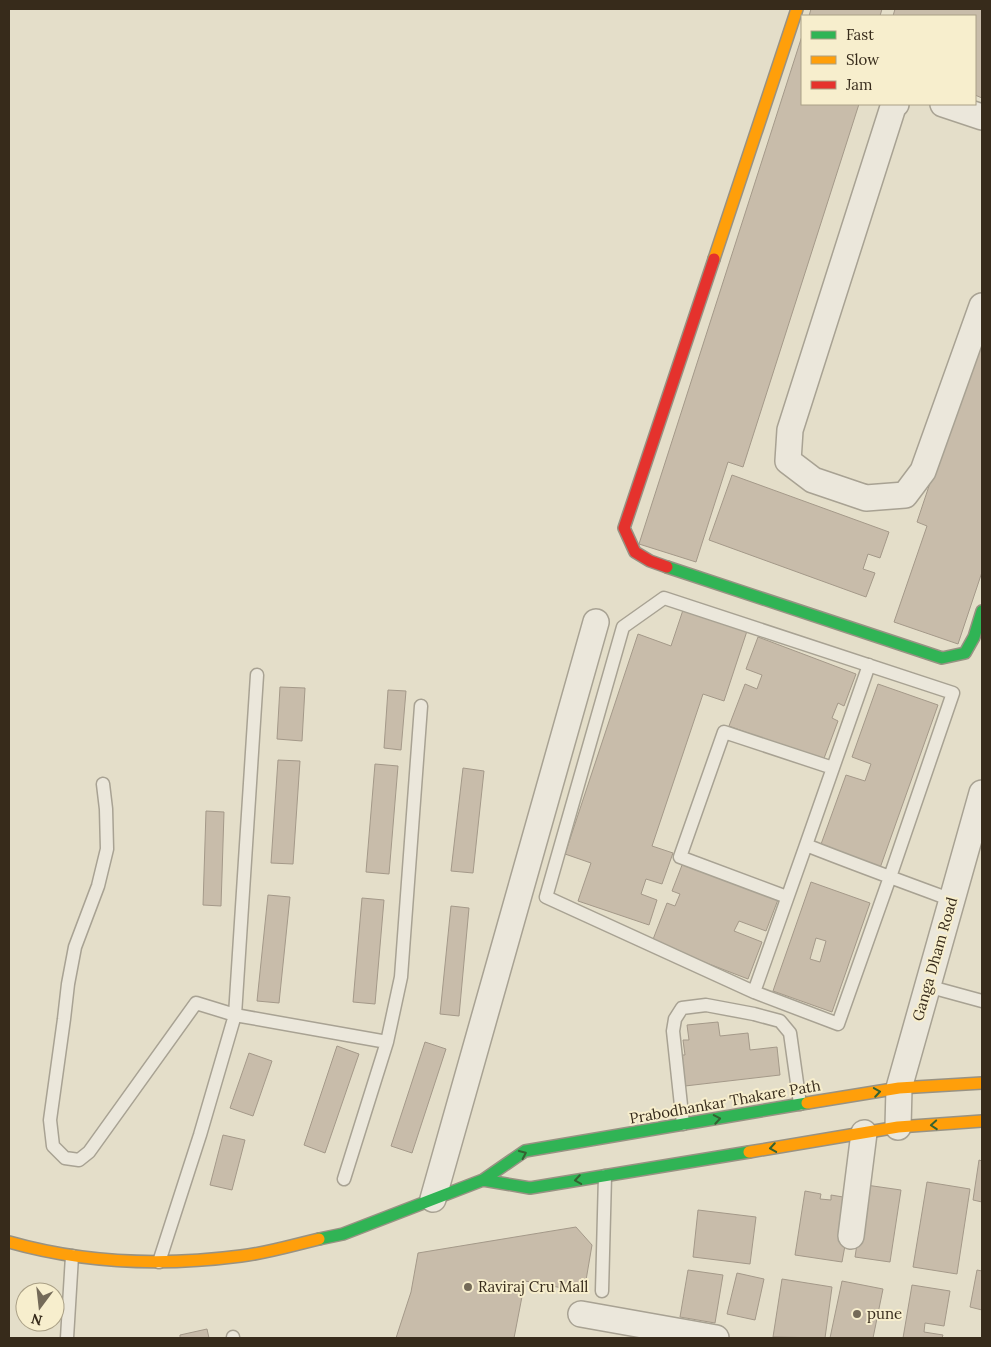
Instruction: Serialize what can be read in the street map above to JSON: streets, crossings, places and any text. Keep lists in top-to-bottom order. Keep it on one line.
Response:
{"streets":{"main road":["Prabodhankar Thakare Path"],"street":["Ganga Dham Road"]},"crossings":[["Ganga Dham Road","Prabodhankar Thakare Path"]],"places":["Raviraj Cru Mall","pune"],"legend":["Fast","Slow","Jam"],"north":"bottom"}
